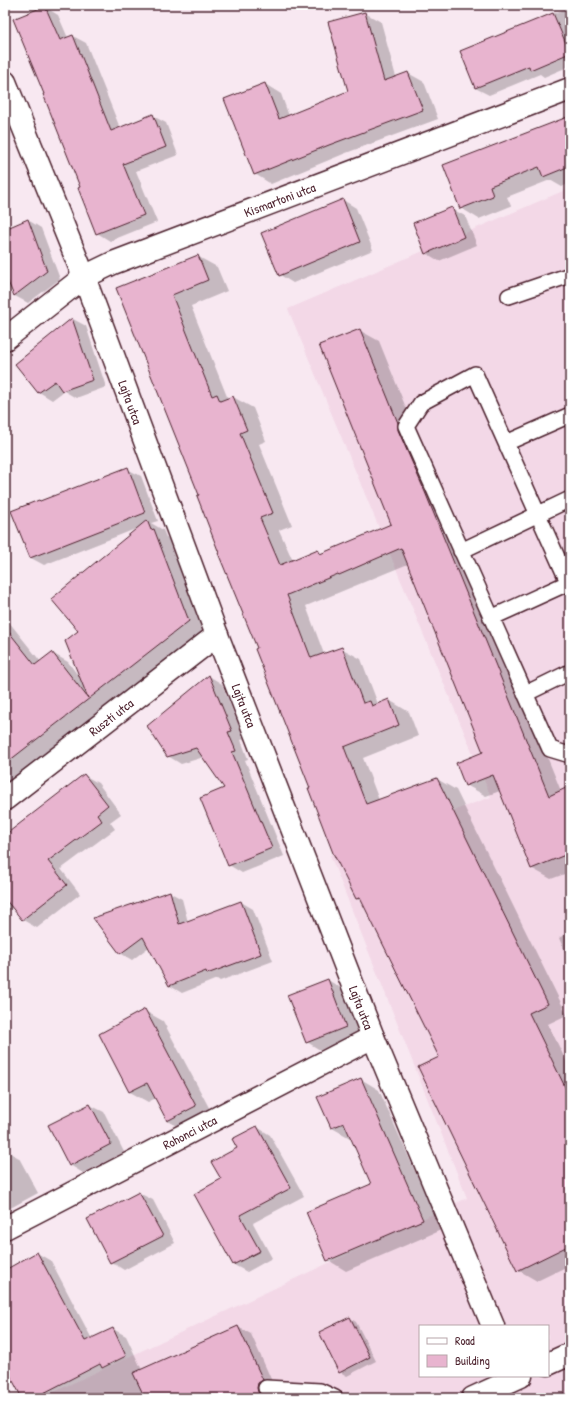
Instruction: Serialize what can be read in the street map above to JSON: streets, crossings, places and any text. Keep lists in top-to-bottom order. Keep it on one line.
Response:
{"streets":{"street":["Kismartoni utca","Lajta utca","Ruszti utca","Rohonci utca"]},"crossings":[["Kismartoni utca","Lajta utca"],["Lajta utca","Ruszti utca"],["Lajta utca","Rohonci utca"]],"legend":["Road","Building"]}
